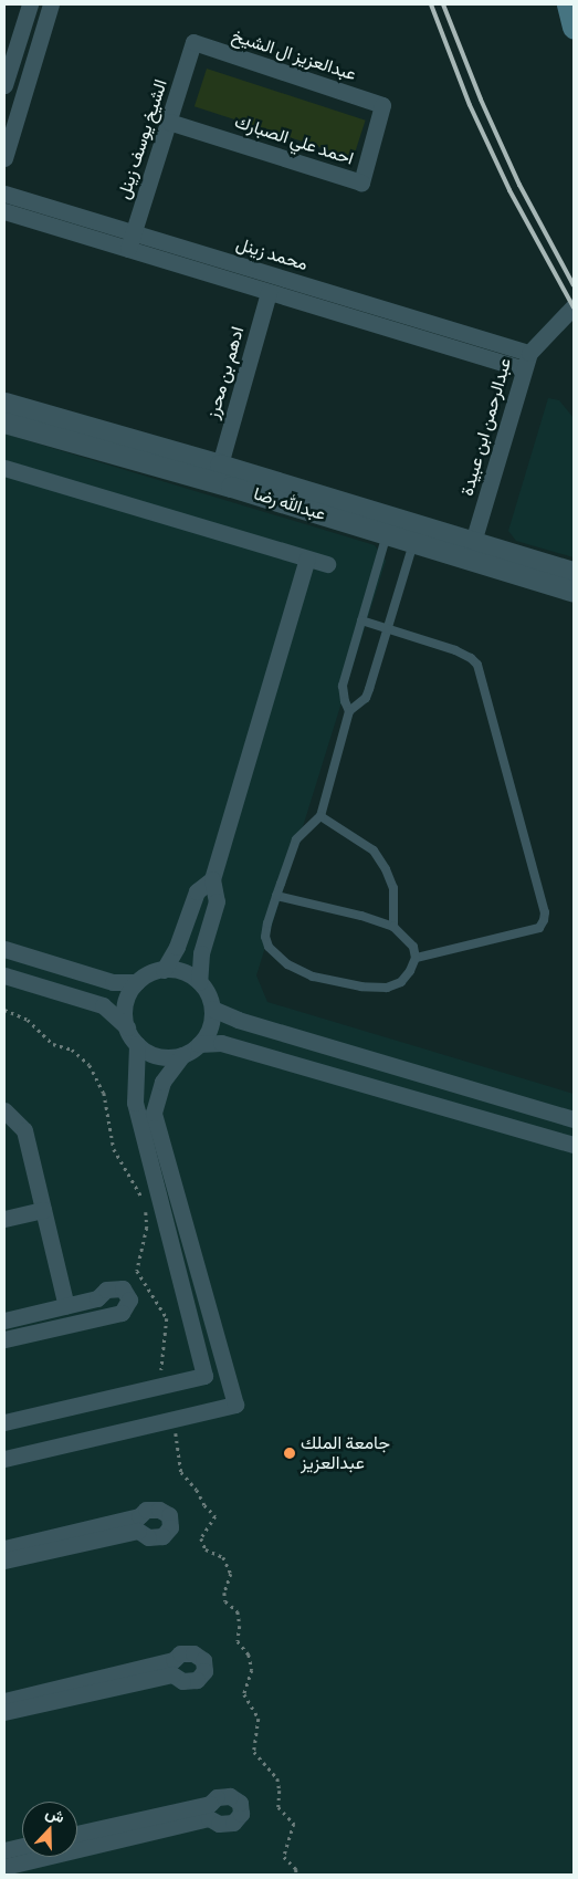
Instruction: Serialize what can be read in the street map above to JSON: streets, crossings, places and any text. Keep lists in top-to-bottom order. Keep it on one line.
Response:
{"streets":{"street":["عبدالعزيز ال الشيخ","الشيخ يوسف زينل","احمد علي الصبارك","محمد زينل","ادهم بن محرز","عبدالرحمن ابن عبيدة","عبدالله رضا"]},"crossings":[["عبدالعزيز ال الشيخ","الشيخ يوسف زينل"],["عبدالعزيز ال الشيخ","احمد علي الصبارك"],["الشيخ يوسف زينل","احمد علي الصبارك"],["الشيخ يوسف زينل","محمد زينل"],["محمد زينل","ادهم بن محرز"],["محمد زينل","عبدالرحمن ابن عبيدة"],["ادهم بن محرز","عبدالله رضا"],["عبدالرحمن ابن عبيدة","عبدالله رضا"]],"places":["جامعة الملك عبدالعزيز"],"north":"top"}
